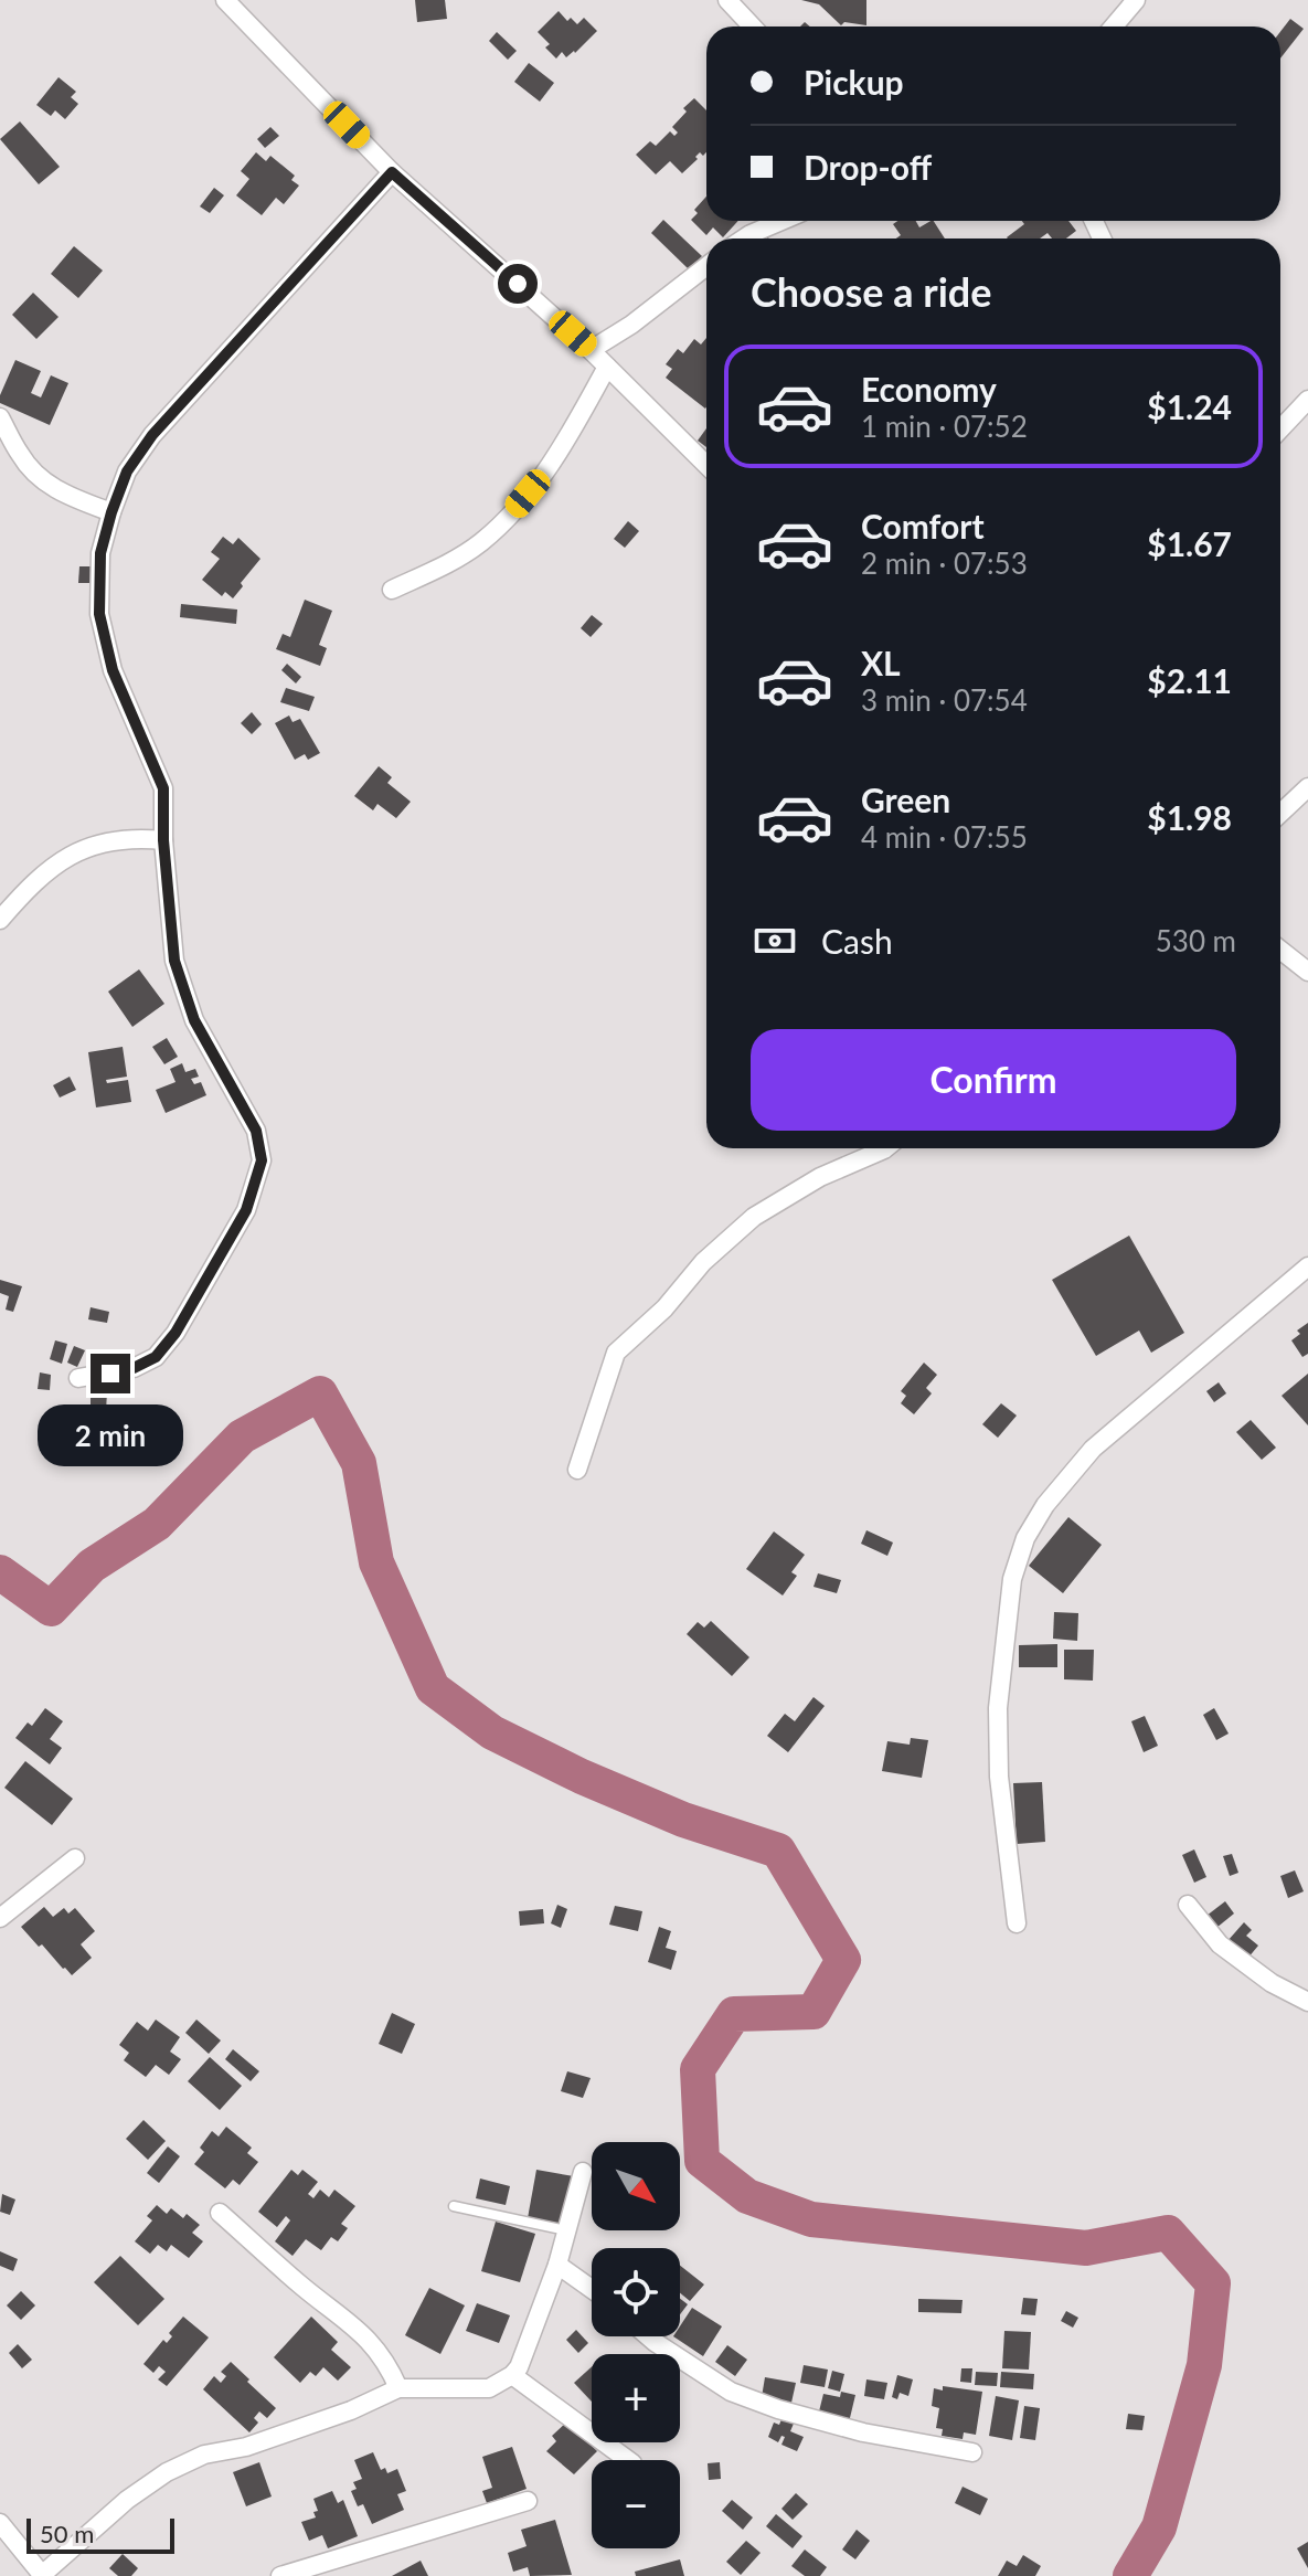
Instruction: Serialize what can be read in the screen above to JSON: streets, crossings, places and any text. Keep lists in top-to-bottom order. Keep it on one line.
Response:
{"scale_bar":"50 m","north":"bottom right","page":{"banner":["Pickup","Drop-off"],"heading":"Choose a ride","list":[{"name":"Economy","note":"1 min · 07:52","value":"$1.24"},{"name":"Comfort","note":"2 min · 07:53","value":"$1.67"},{"name":"XL","note":"3 min · 07:54","value":"$2.11"},{"name":"Green","note":"4 min · 07:55","value":"$1.98"}],"pay":["Cash","530 m"],"buttons":"Confirm","bubble":"2 min","map_buttons":["+","−"],"scale":"50 m"}}
